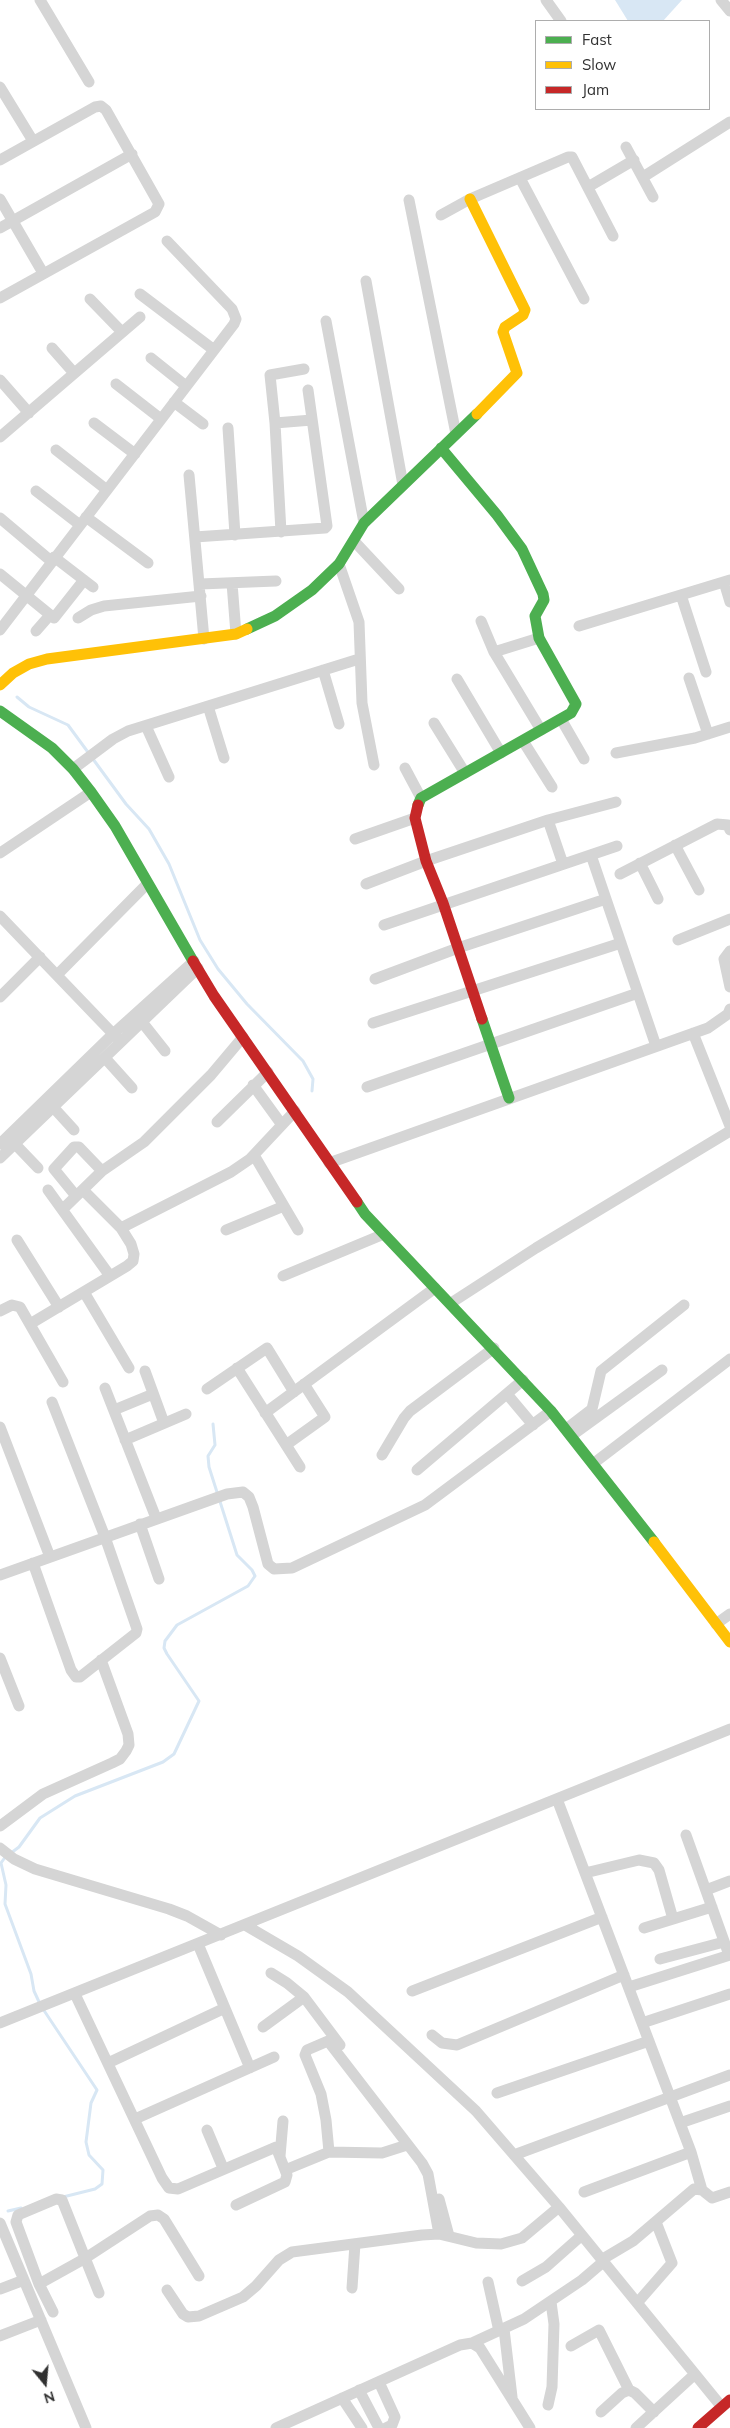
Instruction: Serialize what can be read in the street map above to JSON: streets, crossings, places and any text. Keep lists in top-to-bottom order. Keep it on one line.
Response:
{"legend":["Fast","Slow","Jam"],"north":"bottom"}
